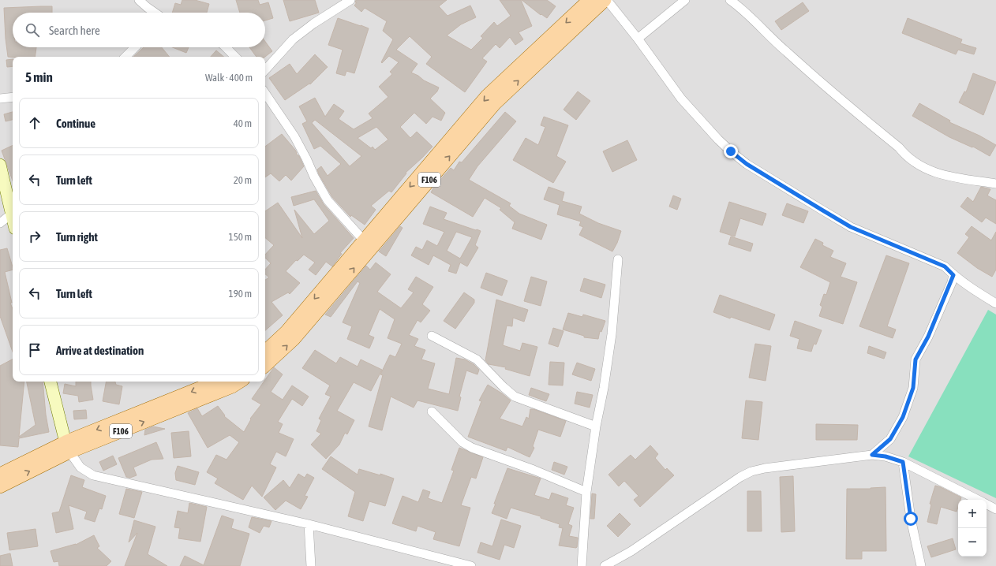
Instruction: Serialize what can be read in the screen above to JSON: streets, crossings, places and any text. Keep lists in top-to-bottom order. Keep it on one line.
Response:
{"streets":{"main road":["F106"]},"page":{"search":"Search here","heading":["5 min","Walk · 400 m"],"list":[["Continue","40 m"],["Turn left","20 m"],["Turn right","150 m"],["Turn left","190 m"],"Arrive at destination"],"map_buttons":["+","−"]}}
